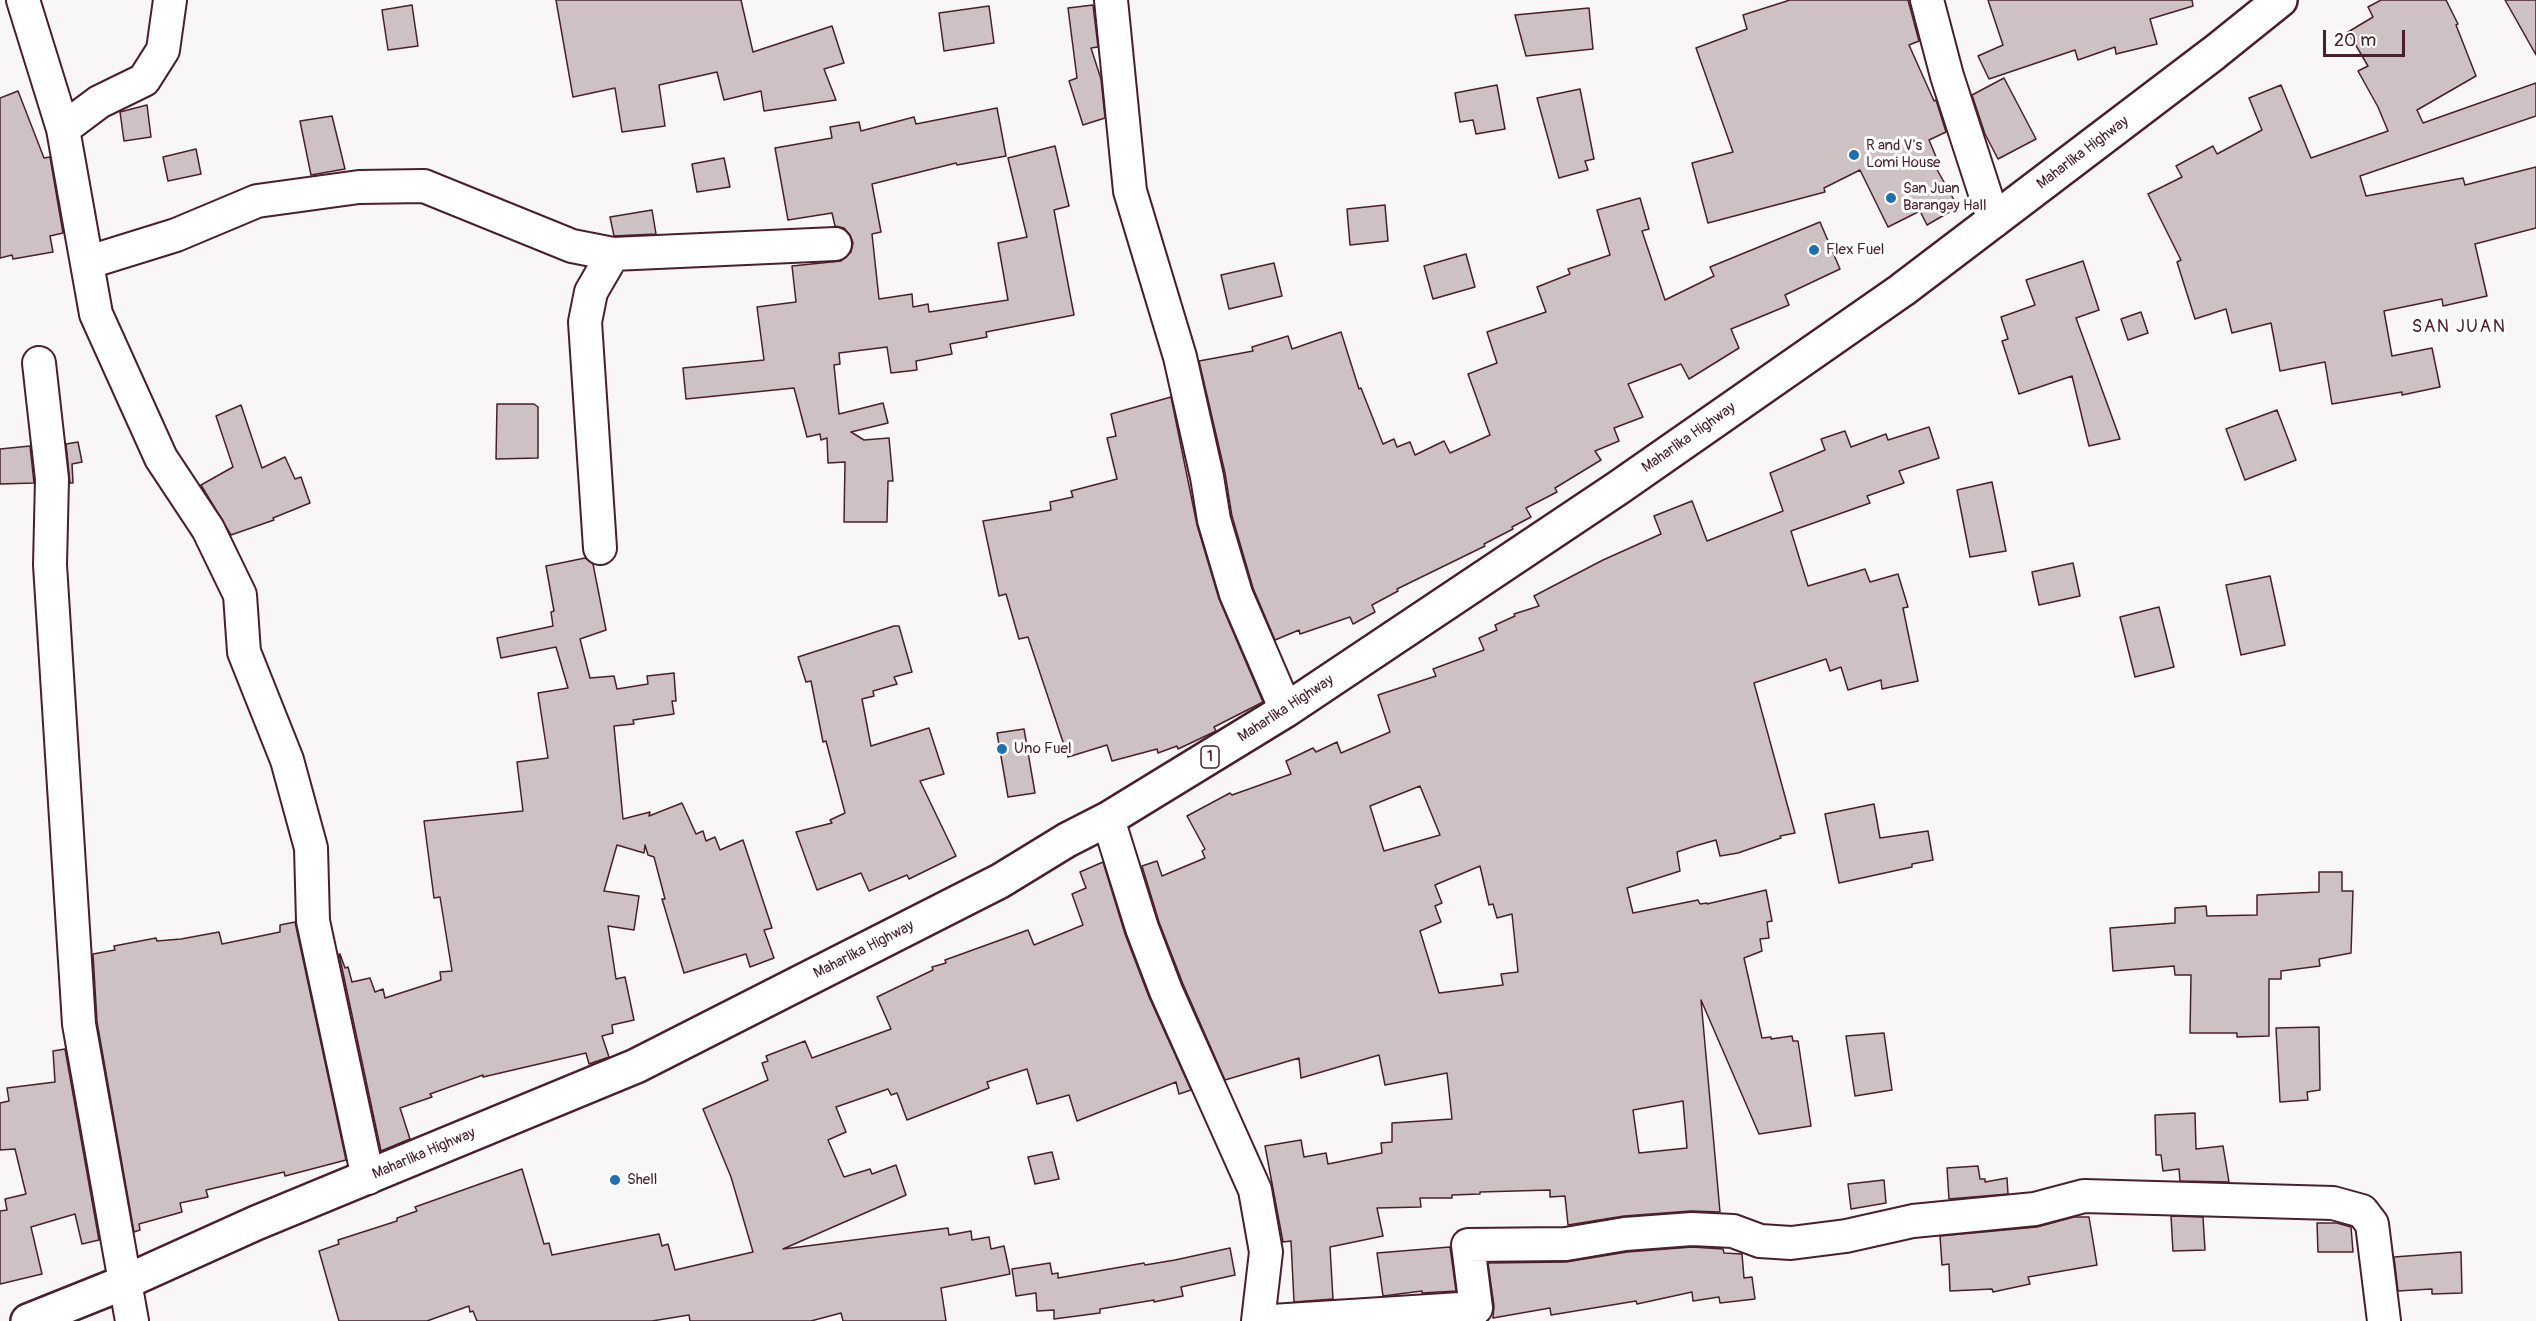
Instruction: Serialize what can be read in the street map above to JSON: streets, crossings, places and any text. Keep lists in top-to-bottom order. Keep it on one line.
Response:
{"streets":{"highway":["Maharlika Highway","1"]},"districts":["SAN JUAN"],"places":["R and V's Lomi House","San Juan Barangay Hall","Flex Fuel","Uno Fuel","Shell"],"scale_bar":"20 m"}
